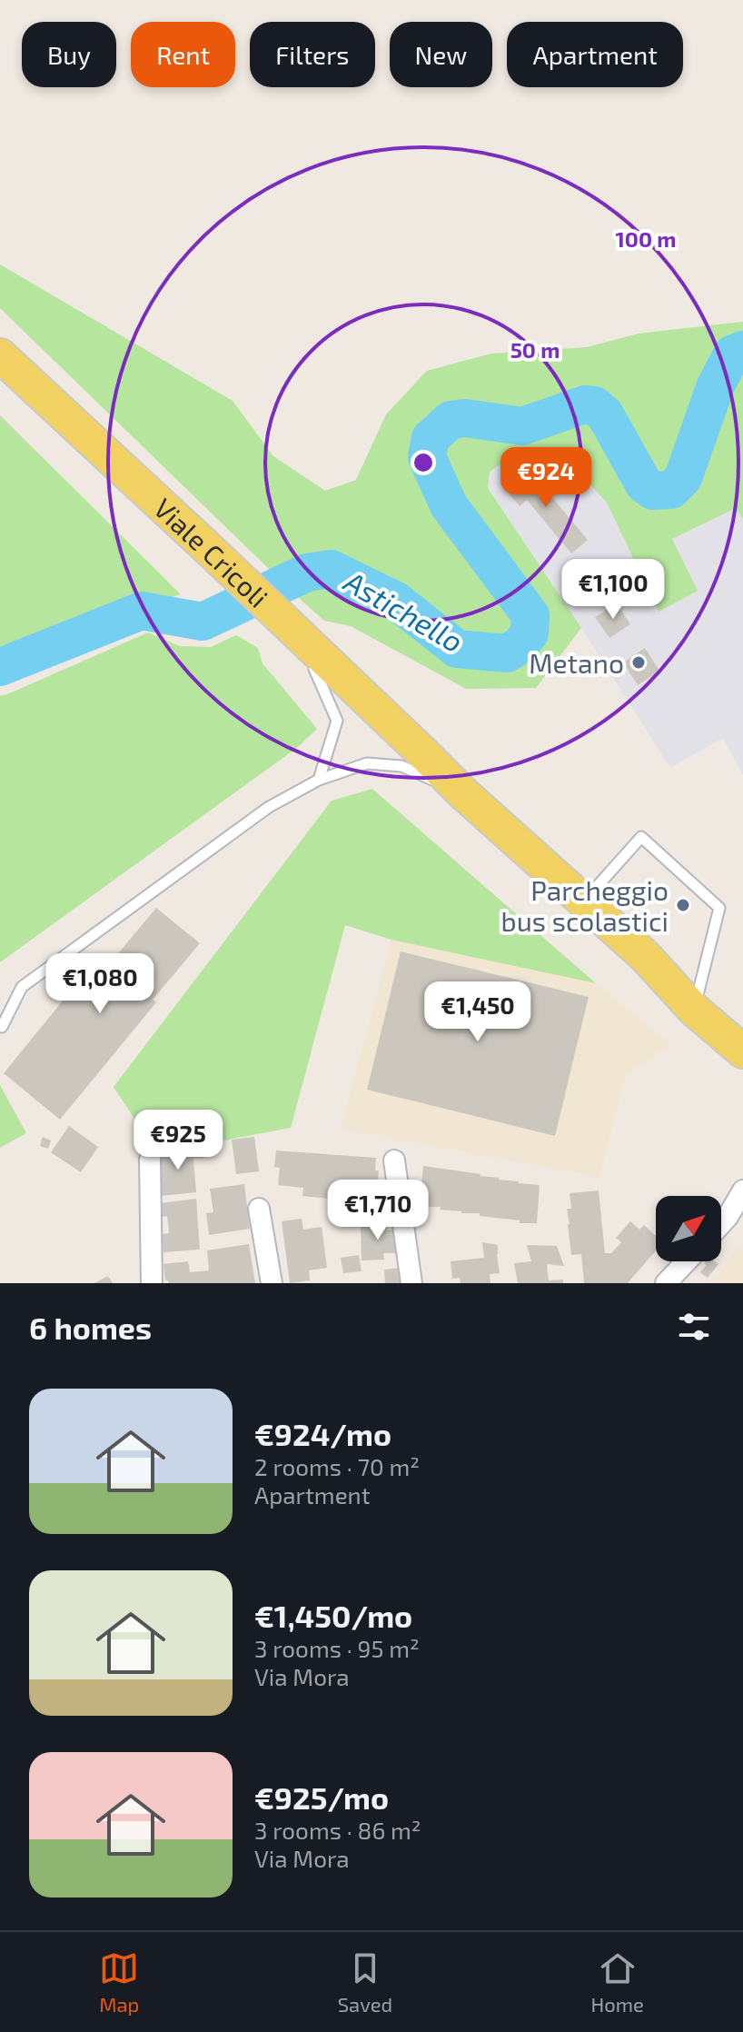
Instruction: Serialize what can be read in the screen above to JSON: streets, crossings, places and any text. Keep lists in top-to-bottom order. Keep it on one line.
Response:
{"streets":{"main road":["Viale Cricoli"]},"water":["Astichello"],"places":["Metano","Parcheggio bus scolastici"],"north":"top right","page":{"chip":["Buy","Rent","Filters","New","Apartment"],"price":["€924","€1,100","€1,080","€1,450","€925","€1,710"],"heading":"6 homes","list":[{"name":"€924/mo","note":"2 rooms · 70 m² · Apartment"},{"name":"€1,450/mo","note":"3 rooms · 95 m² · Via Mora"},{"name":"€925/mo","note":"3 rooms · 86 m² · Via Mora"}],"tabs":["Map","Saved","Home"]},"rings":["100 m","50 m"]}
